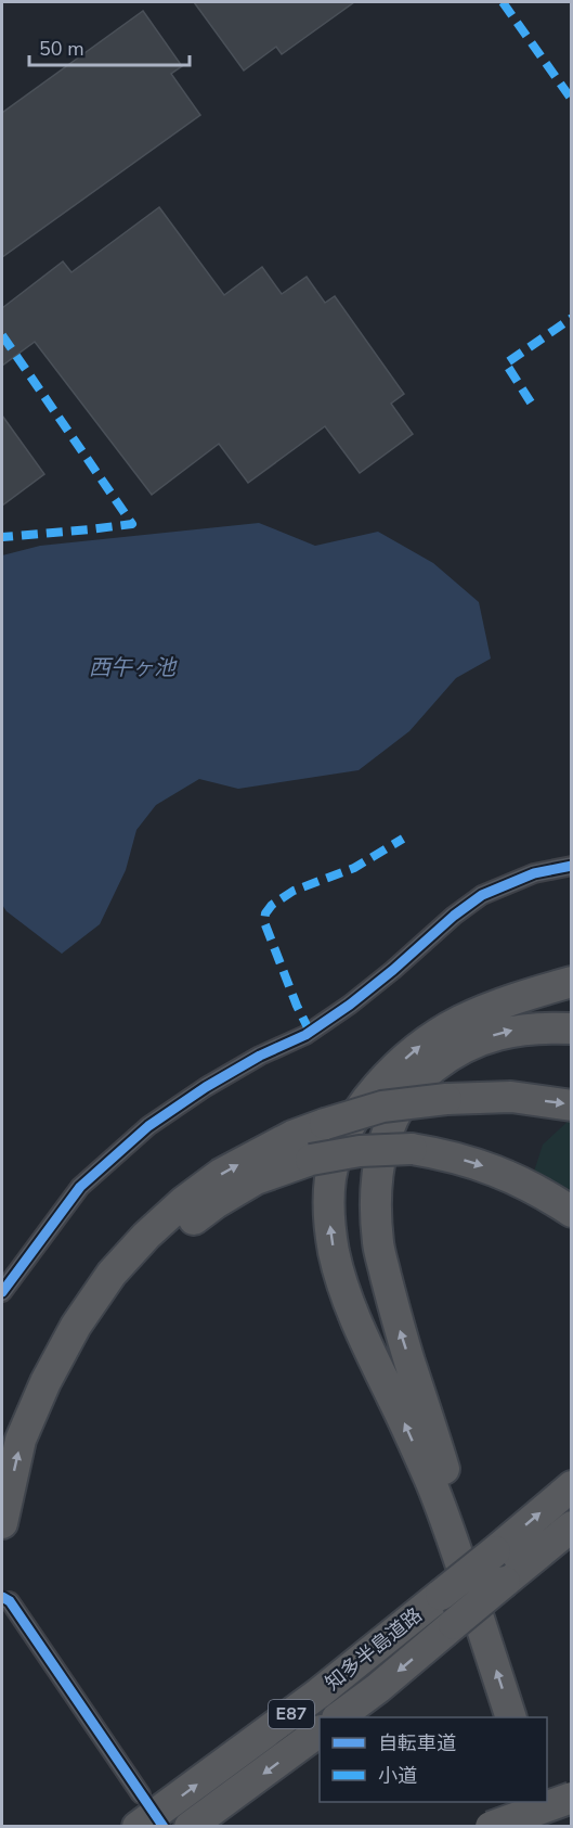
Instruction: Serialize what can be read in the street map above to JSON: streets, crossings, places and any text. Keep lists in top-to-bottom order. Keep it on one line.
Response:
{"streets":{"highway":["知多半島道路","E87"]},"water":["西午ヶ池"],"legend":["自転車道","小道"],"scale_bar":"50 m"}
